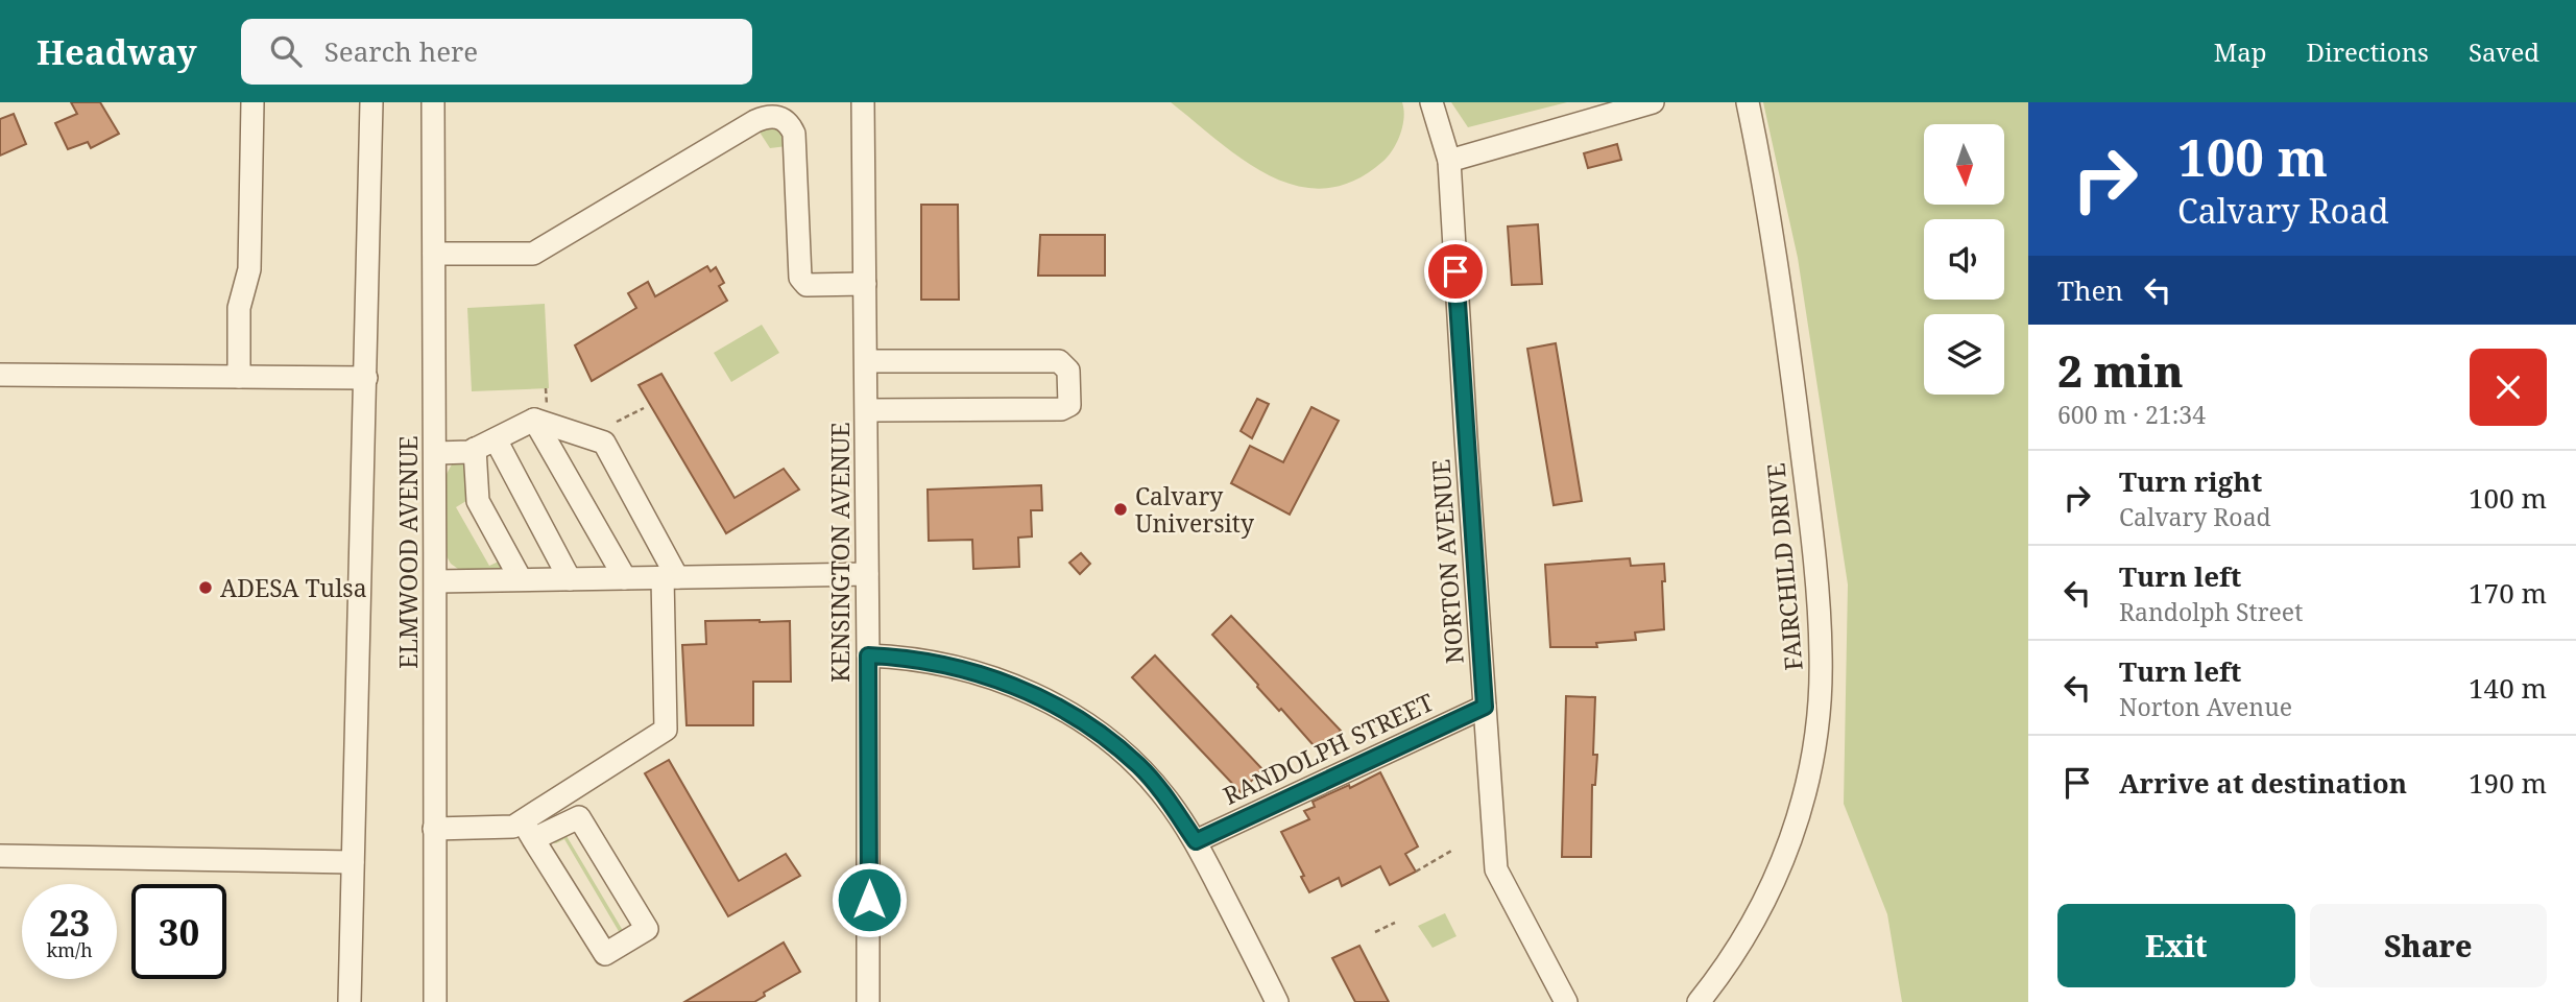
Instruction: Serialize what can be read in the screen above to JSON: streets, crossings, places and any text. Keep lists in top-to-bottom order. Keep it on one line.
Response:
{"streets":{"street":["ELMWOOD AVENUE","KENSINGTON AVENUE","NORTON AVENUE","FAIRCHILD DRIVE","RANDOLPH STREET"]},"crossings":[["NORTON AVENUE","RANDOLPH STREET"]],"places":["Calvary University","ADESA Tulsa"],"north":"bottom","page":{"header":"Headway","search":"Search here","nav":["Map","Directions","Saved"],"turn":["100 m","Calvary Road"],"then":"Then","heading":["2 min","600 m · 21:34"],"list":[{"name":"Turn right","note":"Calvary Road","value":"100 m"},{"name":"Turn left","note":"Randolph Street","value":"170 m"},{"name":"Turn left","note":"Norton Avenue","value":"140 m"},{"name":"Arrive at destination","value":"190 m"}],"speed":"23 km/h","limit":"30","buttons":["Exit","Share"]}}
